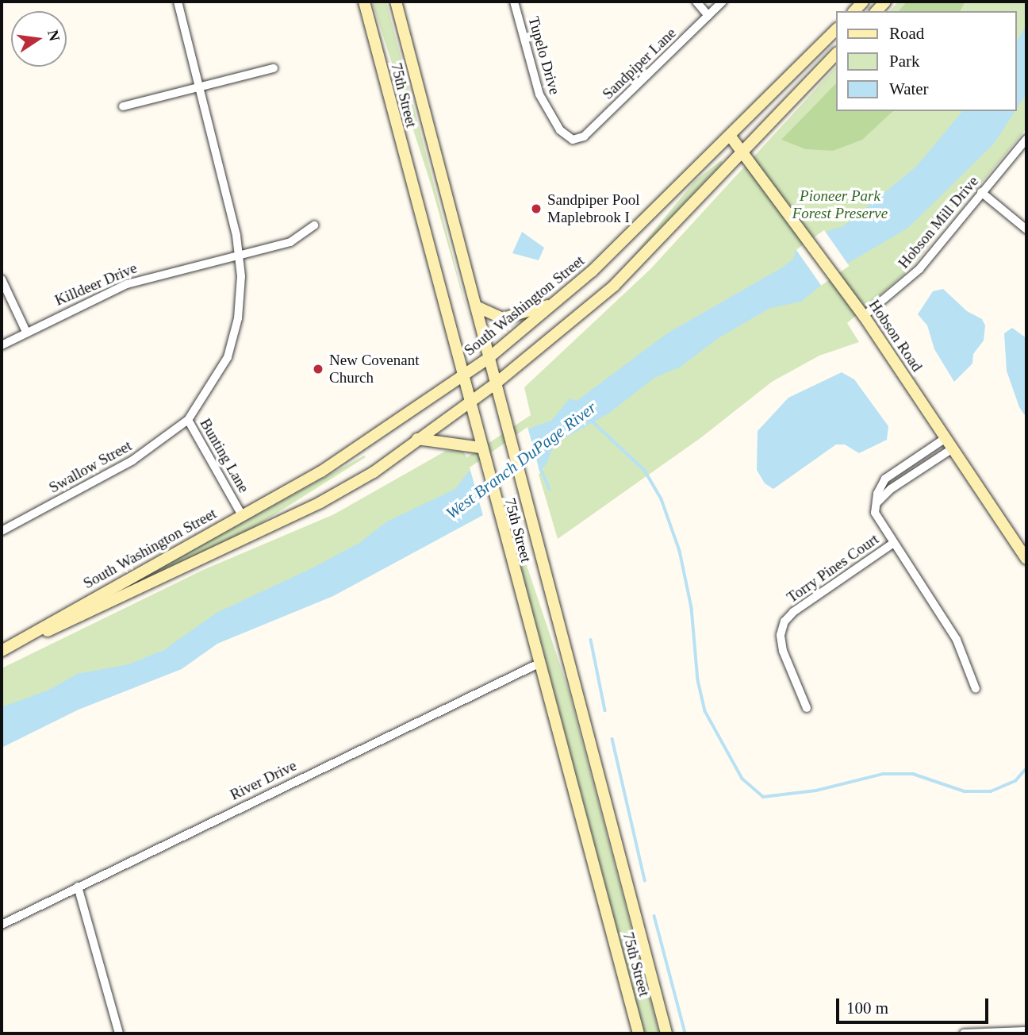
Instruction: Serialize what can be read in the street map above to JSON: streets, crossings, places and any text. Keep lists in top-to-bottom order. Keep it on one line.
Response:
{"streets":{"main road":["75th Street","South Washington Street","Hobson Road"],"street":["Tupelo Drive","Sandpiper Lane","Hobson Mill Drive","Killdeer Drive","Bunting Lane","Swallow Street","Torry Pines Court","River Drive"]},"crossings":[["Tupelo Drive","Sandpiper Lane"],["75th Street","South Washington Street"],["75th Street","River Drive"],["Hobson Mill Drive","Hobson Road"],["Killdeer Drive","Bunting Lane"],["South Washington Street","Hobson Road"],["South Washington Street","Bunting Lane"],["Bunting Lane","Swallow Street"]],"water":["West Branch DuPage River"],"parks":["Pioneer Park Forest Preserve"],"places":["Sandpiper Pool Maplebrook I","New Covenant Church"],"legend":["Road","Park","Water"],"scale_bar":"100 m","north":"right"}
